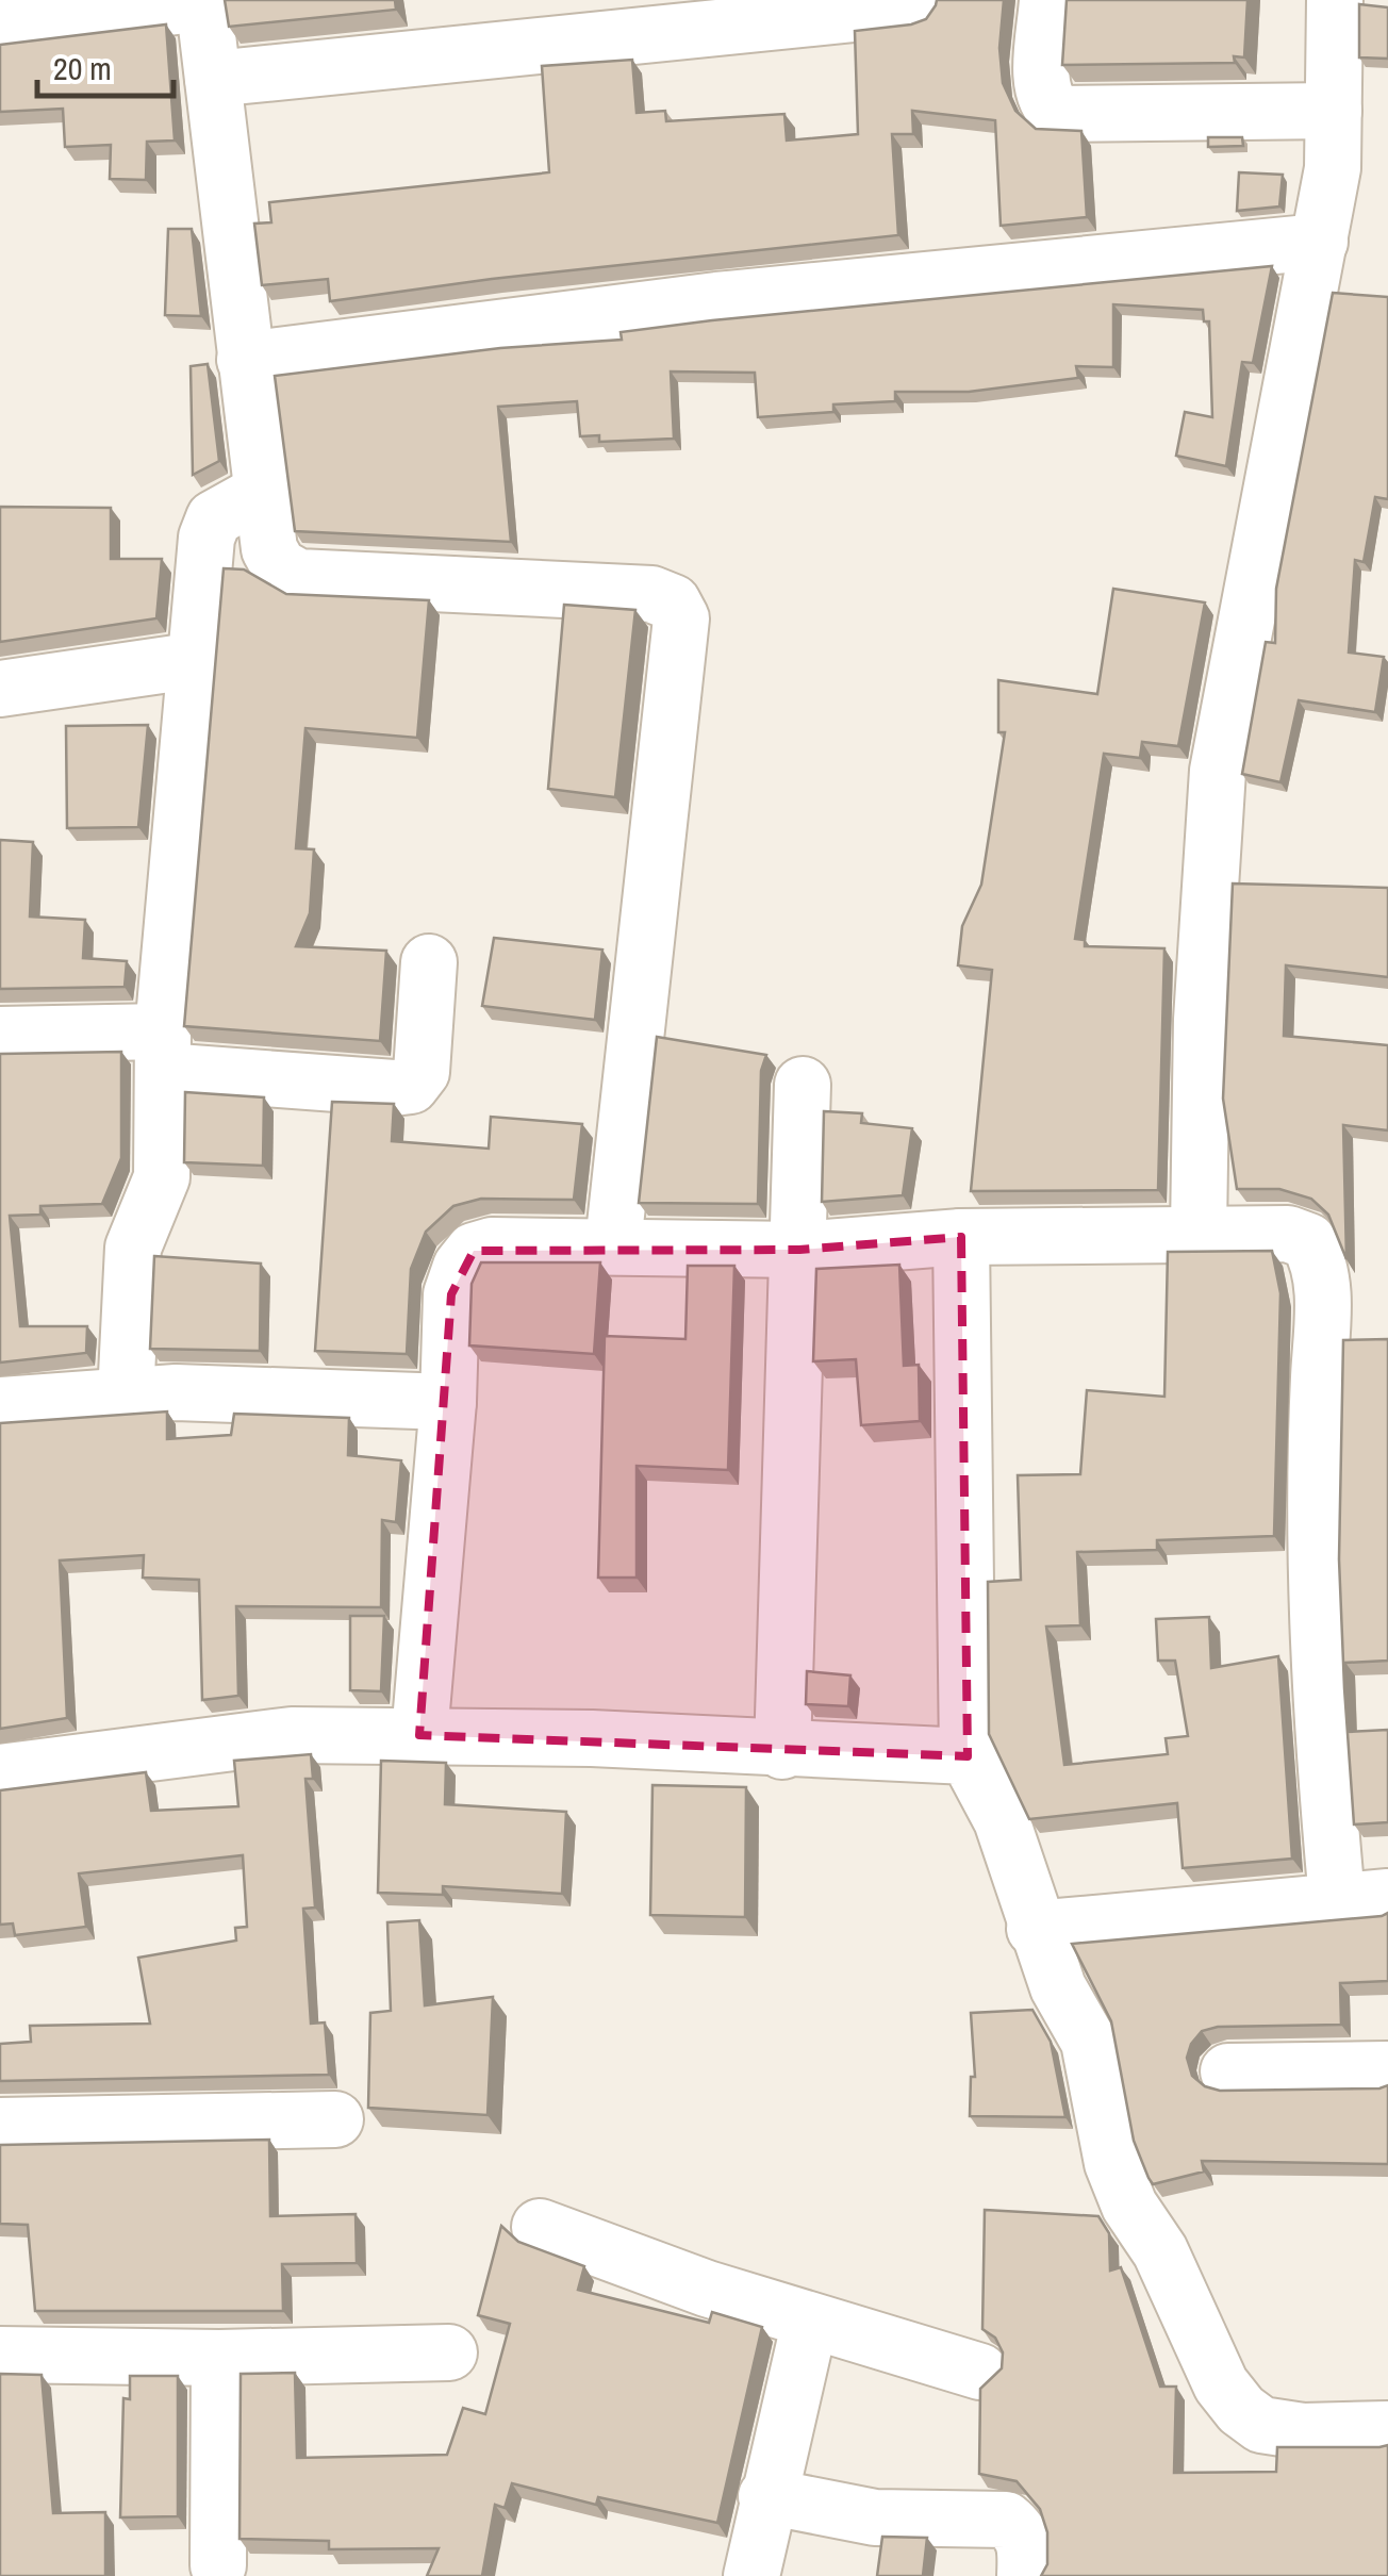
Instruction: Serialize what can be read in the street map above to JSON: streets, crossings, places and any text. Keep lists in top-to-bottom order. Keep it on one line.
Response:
{"scale_bar":"20 m"}
